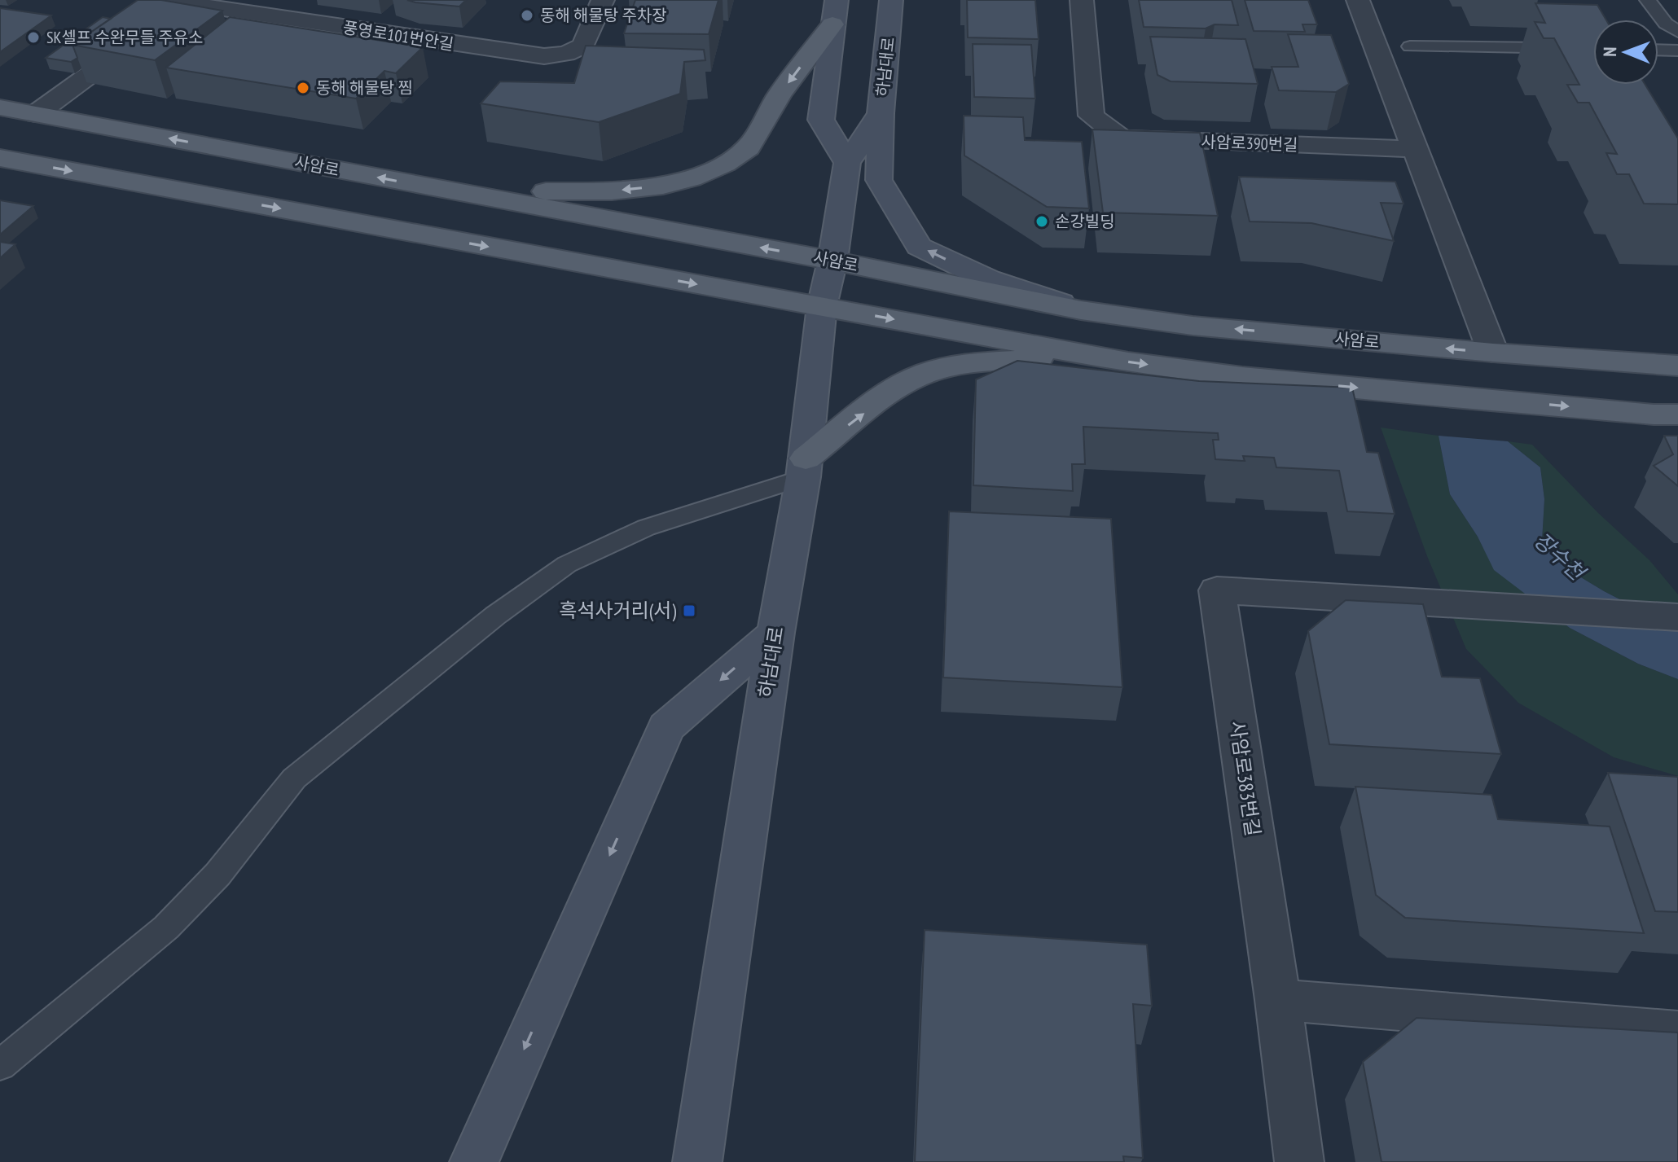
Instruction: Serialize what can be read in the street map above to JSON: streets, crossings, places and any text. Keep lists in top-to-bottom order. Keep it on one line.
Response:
{"streets":{"main road":["하남대로","사암로"],"street":["풍영로101번안길","사암로390번길","사암로383번길"]},"crossings":[["하남대로","사암로"]],"water":["장수천"],"places":{"other":["동해 해물탕 주차장","SK셀프 수완무들 주유소","동해 해물탕 찜","손강빌딩"],"transit":["흑석사거리(서)"]},"north":"left"}
